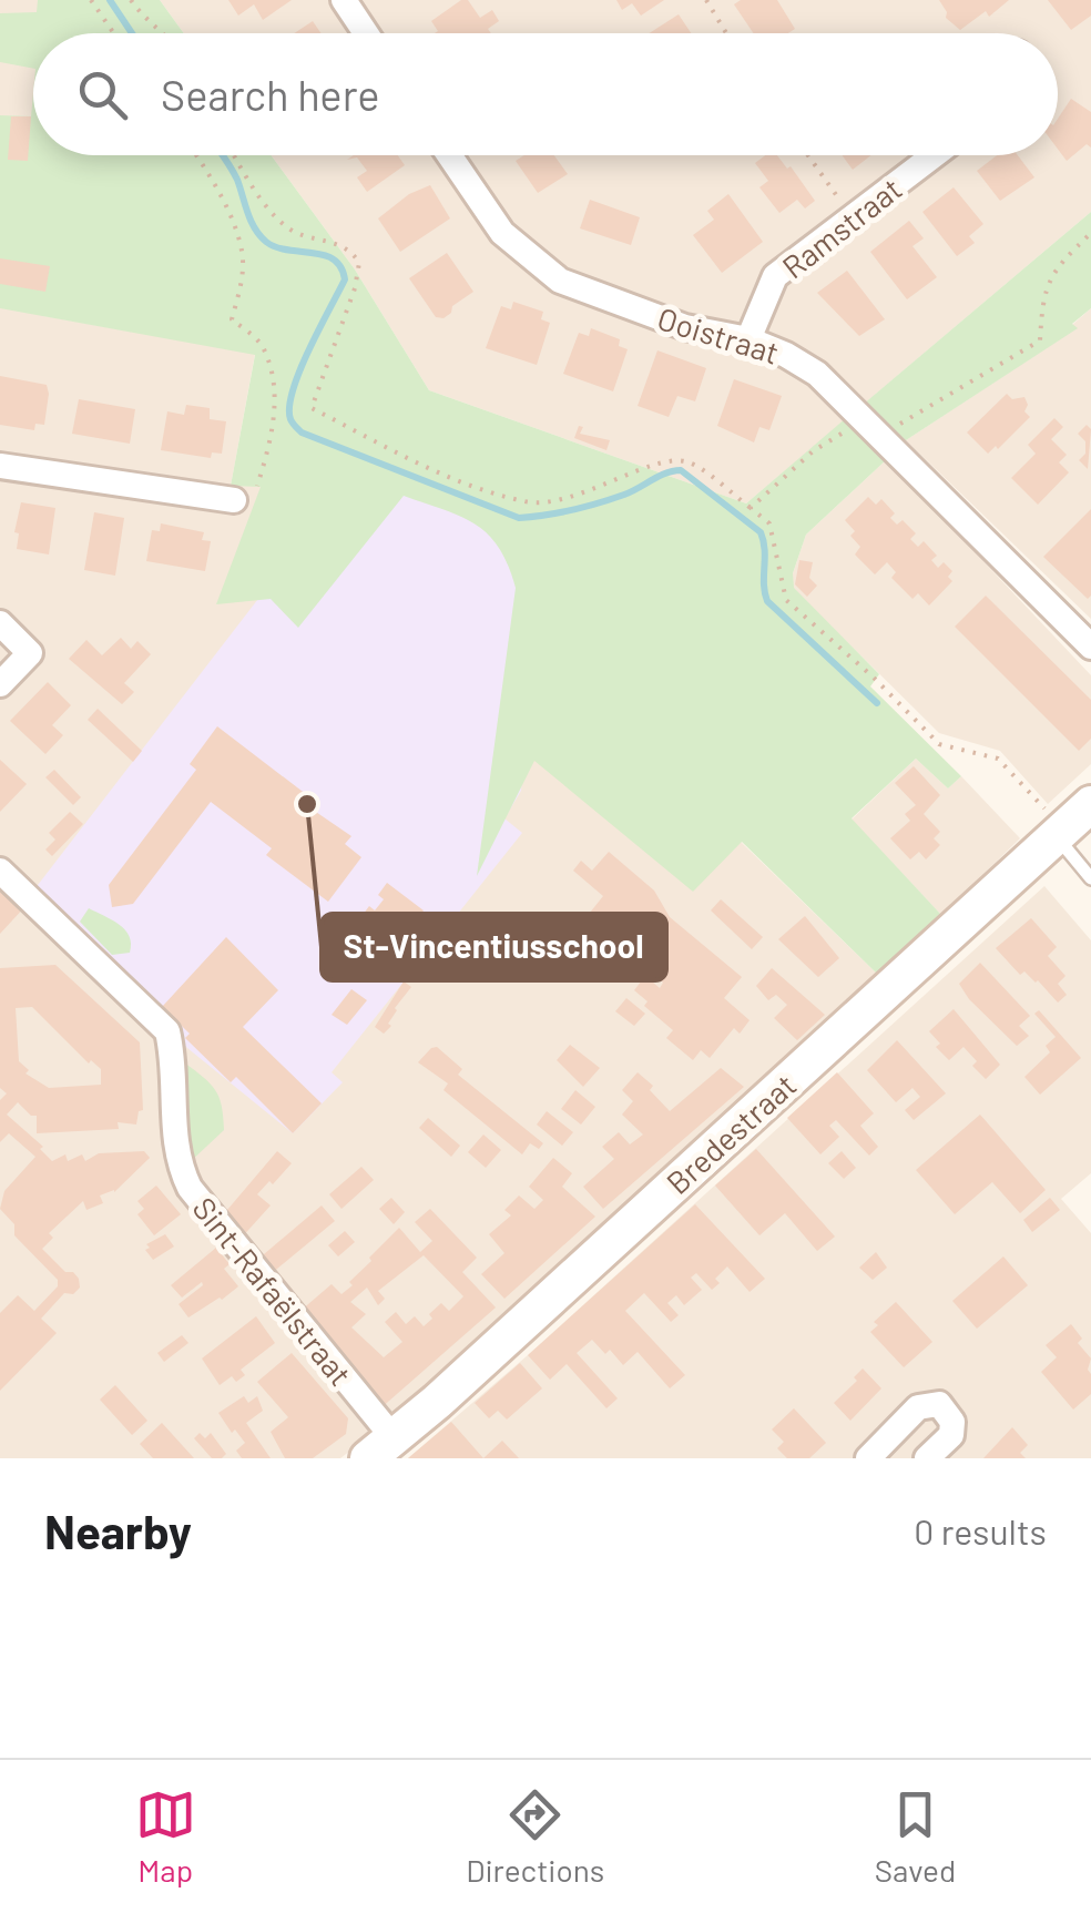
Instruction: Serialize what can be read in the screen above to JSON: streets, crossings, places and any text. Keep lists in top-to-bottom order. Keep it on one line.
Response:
{"streets":{"street":["Ramstraat","Ooistraat","Bredestraat","Sint-Rafaëlstraat"]},"crossings":[["Ramstraat","Ooistraat"],["Bredestraat","Sint-Rafaëlstraat"]],"places":["St-Vincentiusschool"],"page":{"search":"Search here","heading":["Nearby","0 results"],"nav":["Map","Directions","Saved"]}}
